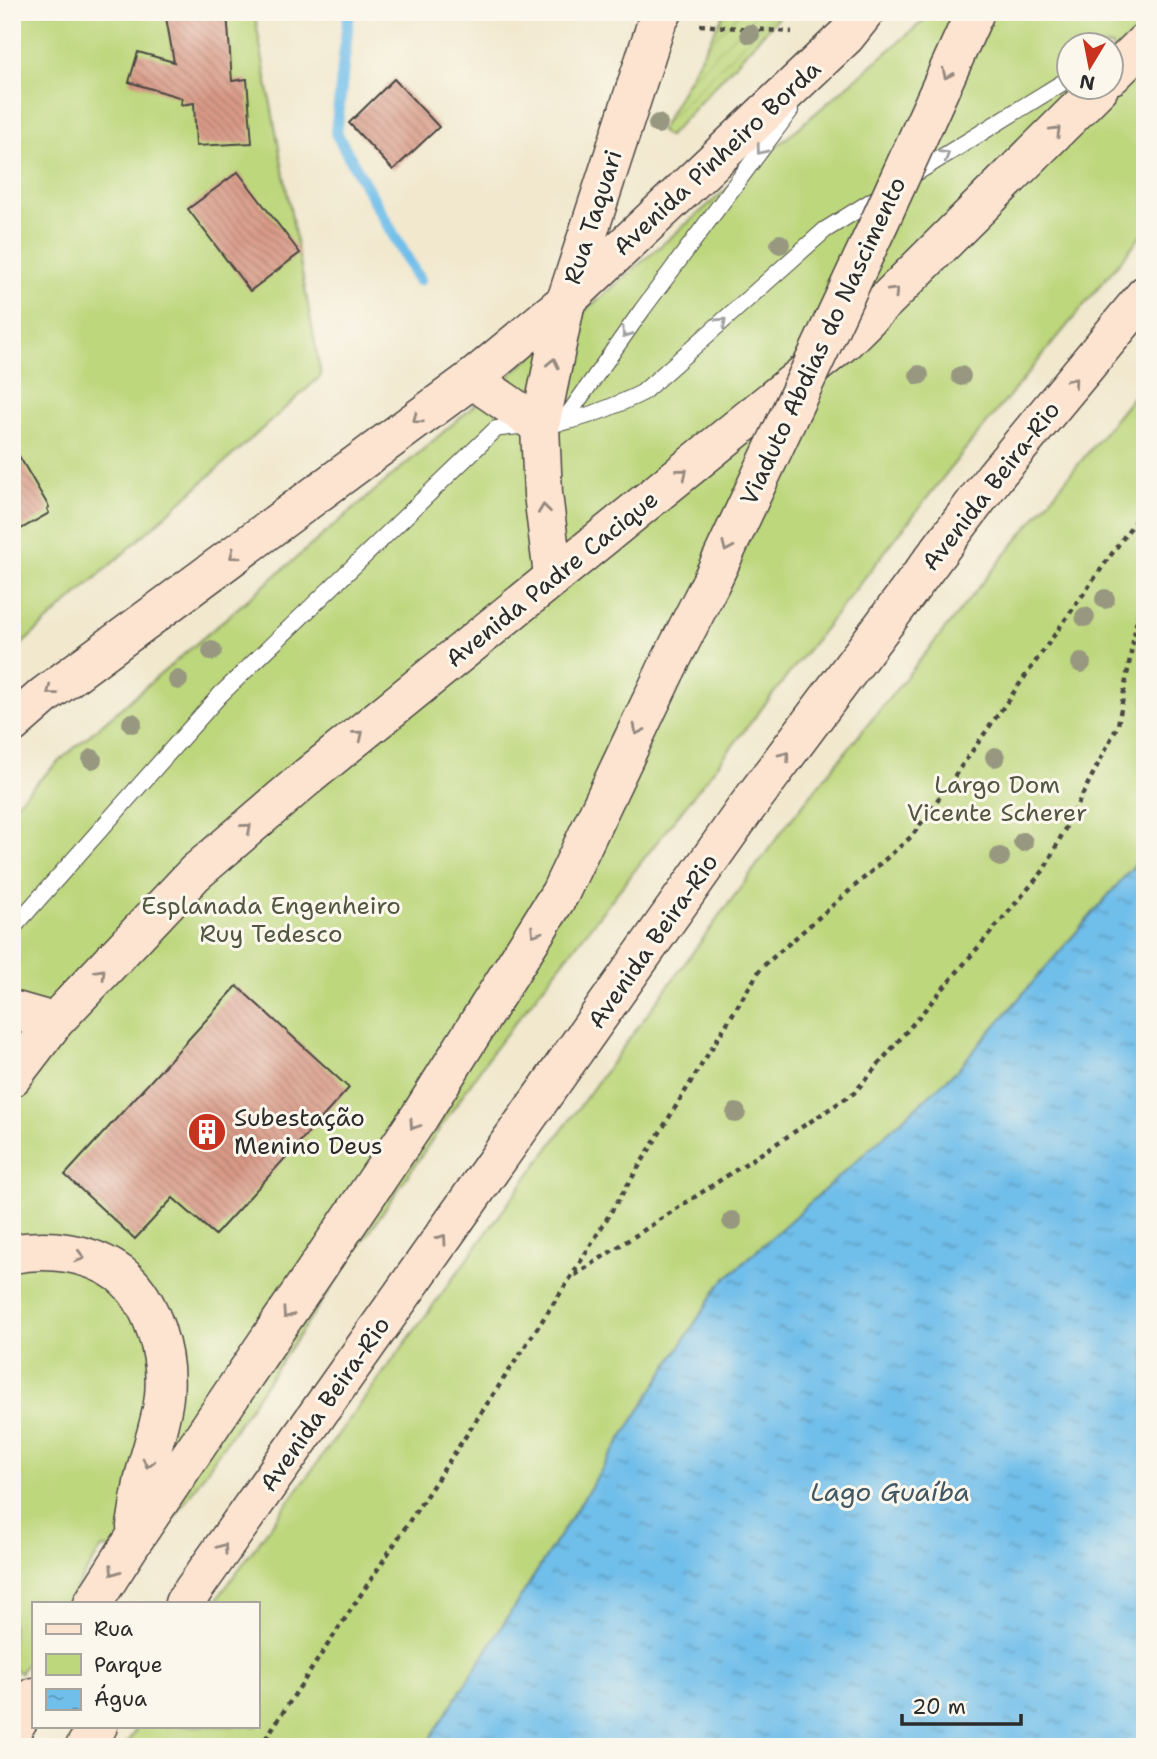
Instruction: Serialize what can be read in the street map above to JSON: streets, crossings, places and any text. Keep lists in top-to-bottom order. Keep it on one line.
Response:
{"streets":{"main road":["Avenida Pinheiro Borda","Rua Taquari","Viaduto Abdias do Nascimento","Avenida Beira-Rio","Avenida Padre Cacique"]},"crossings":[["Avenida Pinheiro Borda","Rua Taquari"],["Rua Taquari","Avenida Padre Cacique"]],"one_way":["Rua Taquari","Viaduto Abdias do Nascimento","Avenida Beira-Rio"],"water":["Lago Guaíba"],"parks":["Largo Dom Vicente Scherer","Esplanada Engenheiro Ruy Tedesco"],"places":{"building":["Subestação Menino Deus"]},"legend":["Rua","Parque","Água"],"scale_bar":"20 m","north":"bottom"}
